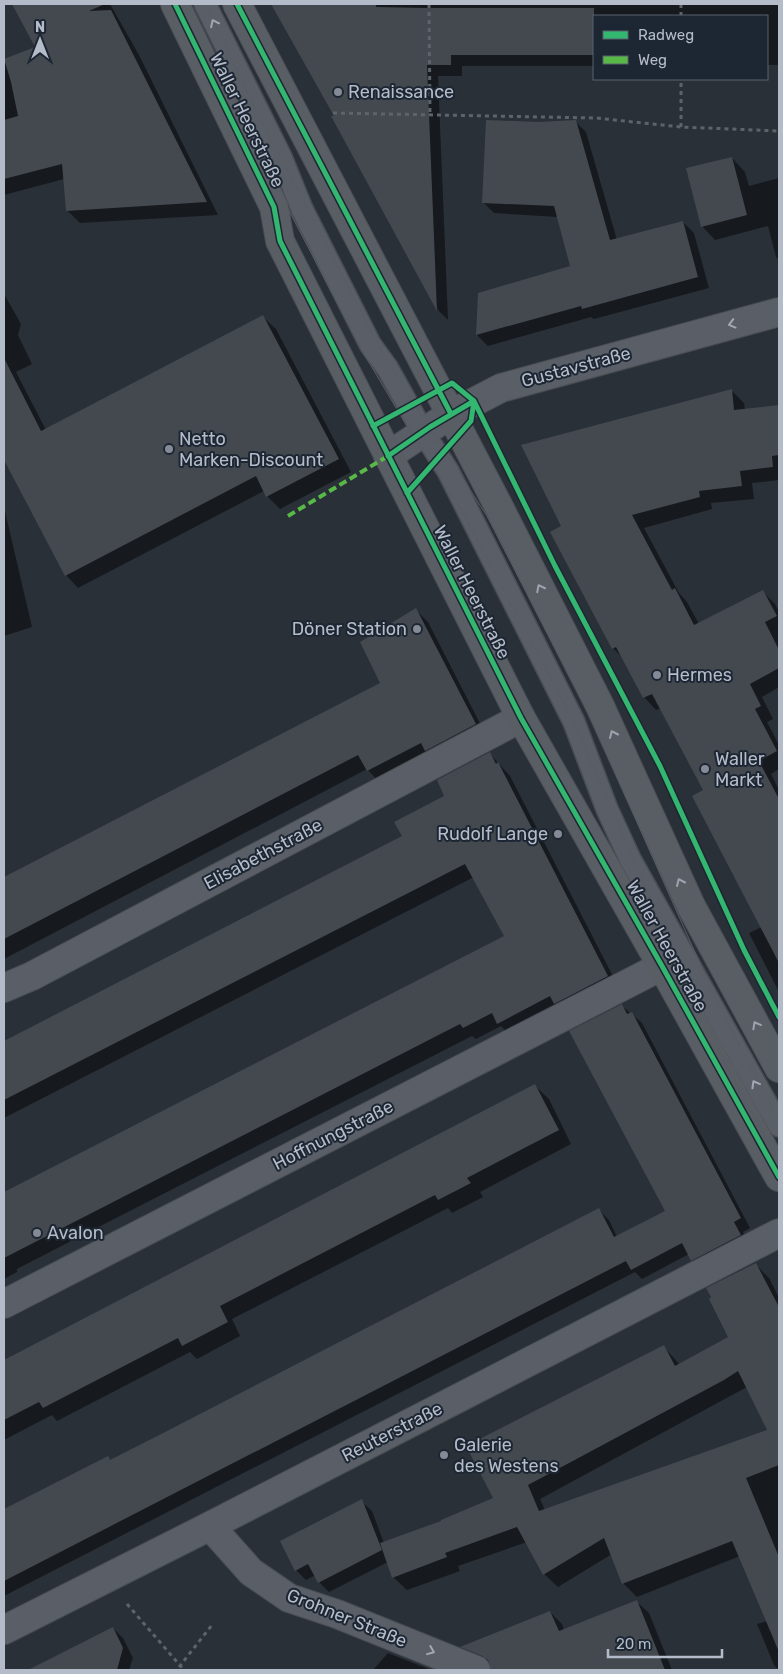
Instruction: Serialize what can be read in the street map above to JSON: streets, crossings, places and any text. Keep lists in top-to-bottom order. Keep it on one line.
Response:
{"streets":{"main road":["Waller Heerstraße"],"street":["Gustavstraße","Elisabethstraße","Hoffnungstraße","Reuterstraße","Grohner Straße"]},"crossings":[["Waller Heerstraße","Gustavstraße"],["Waller Heerstraße","Elisabethstraße"],["Waller Heerstraße","Hoffnungstraße"],["Reuterstraße","Grohner Straße"]],"one_way":["Gustavstraße","Grohner Straße"],"places":["Renaissance","Netto Marken-Discount","Döner Station","Hermes","Waller Markt","Rudolf Lange","Avalon","Galerie des Westens"],"legend":["Radweg","Weg"],"scale_bar":"20 m","north":"top"}
